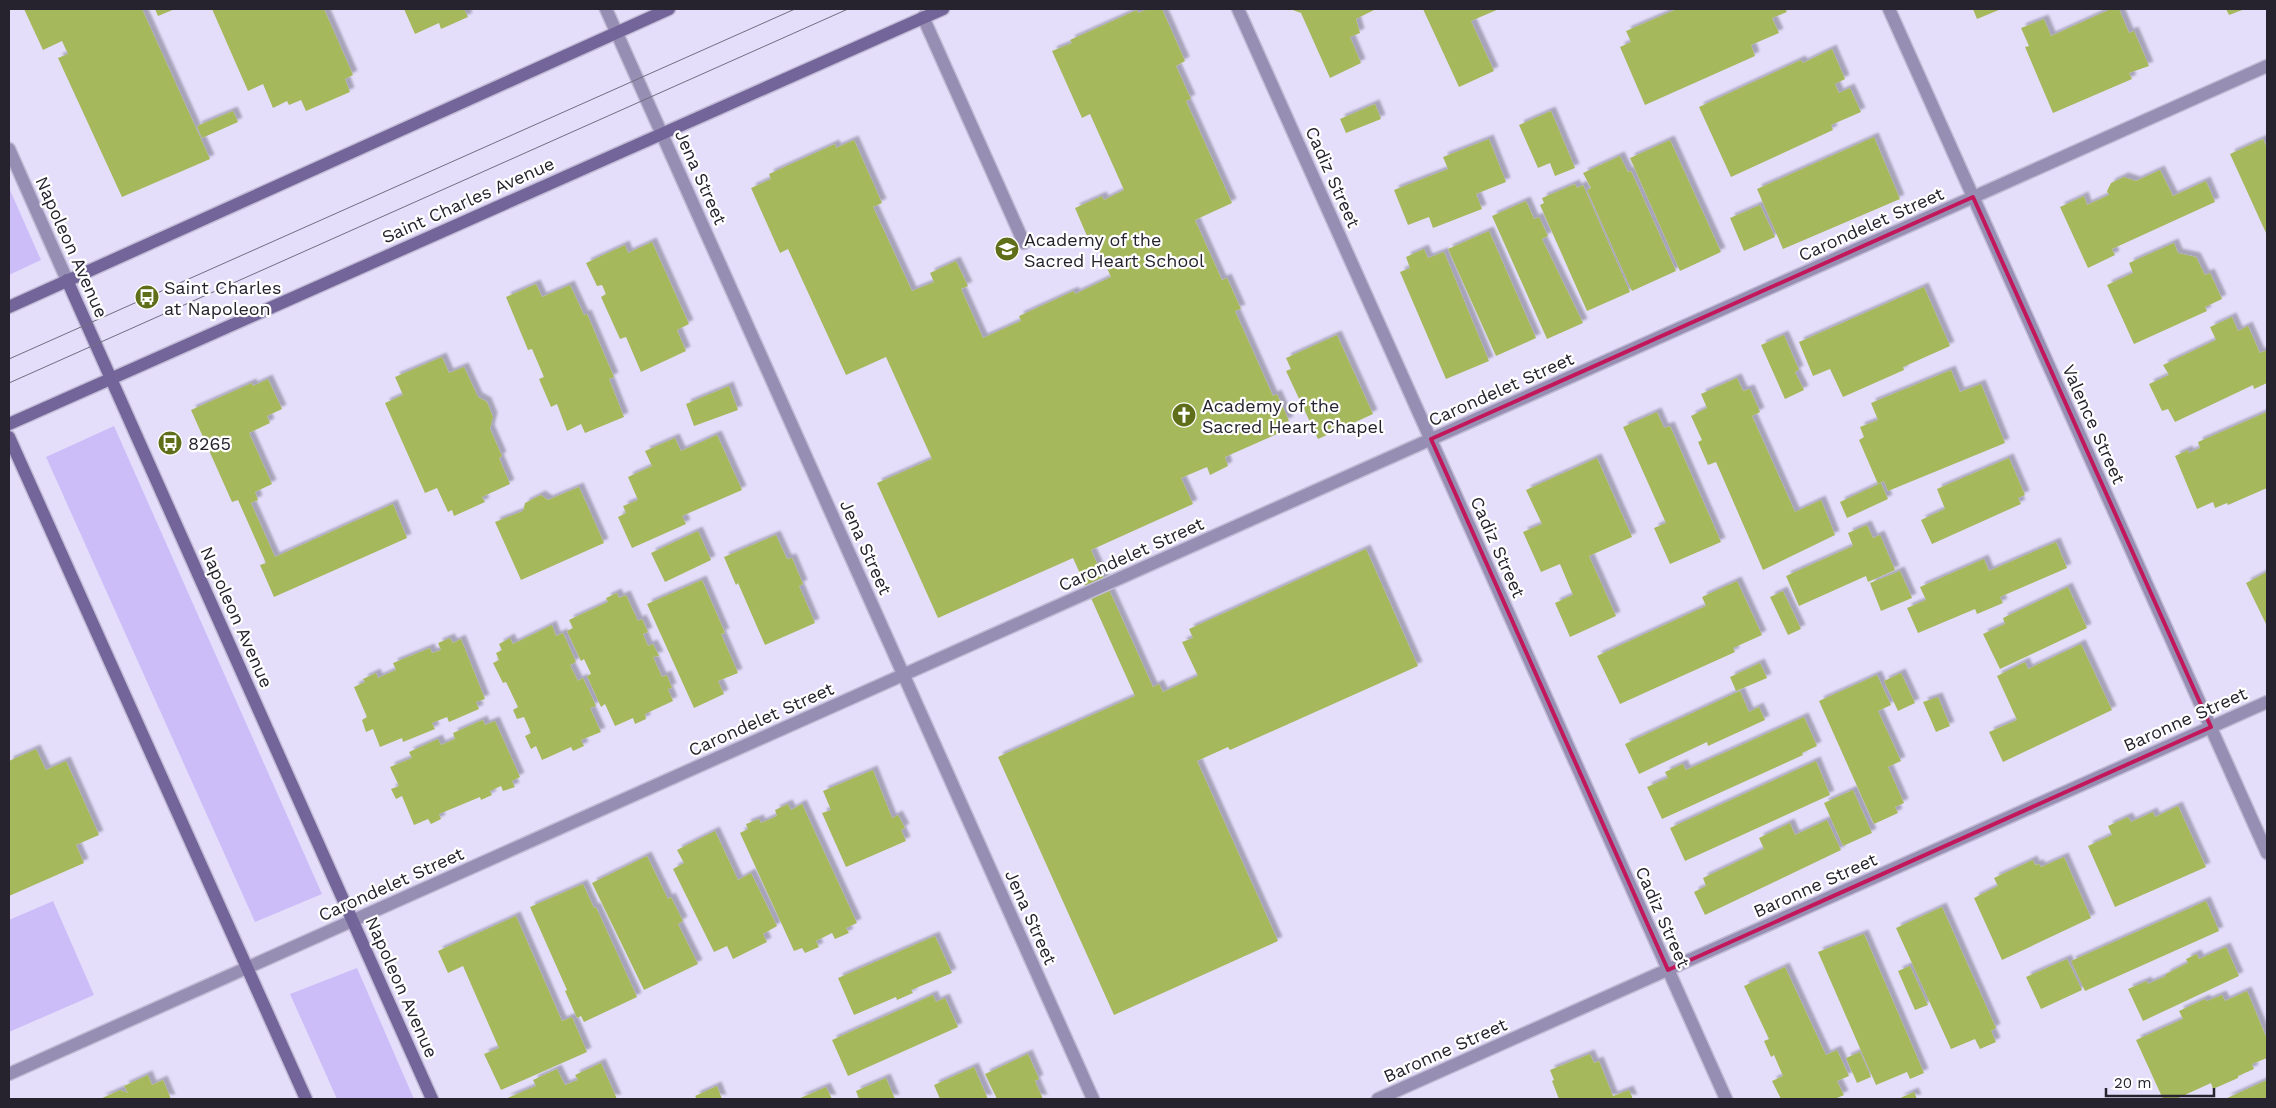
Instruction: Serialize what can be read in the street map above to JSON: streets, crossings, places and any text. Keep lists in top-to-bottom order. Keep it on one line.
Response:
{"streets":{"main road":["Saint Charles Avenue","Napoleon Avenue"],"street":["Jena Street","Cadiz Street","Carondelet Street","Valence Street","Baronne Street"]},"crossings":[["Jena Street","Saint Charles Avenue"],["Jena Street","Carondelet Street"],["Cadiz Street","Carondelet Street"],["Cadiz Street","Baronne Street"],["Saint Charles Avenue","Napoleon Avenue"],["Carondelet Street","Napoleon Avenue"],["Carondelet Street","Valence Street"],["Valence Street","Baronne Street"]],"places":{"school or university":["Academy of the Sacred Heart School"],"bus stop":["Saint Charles at Napoleon","8265"],"church":["Academy of the Sacred Heart Chapel"]},"scale_bar":"20 m"}
